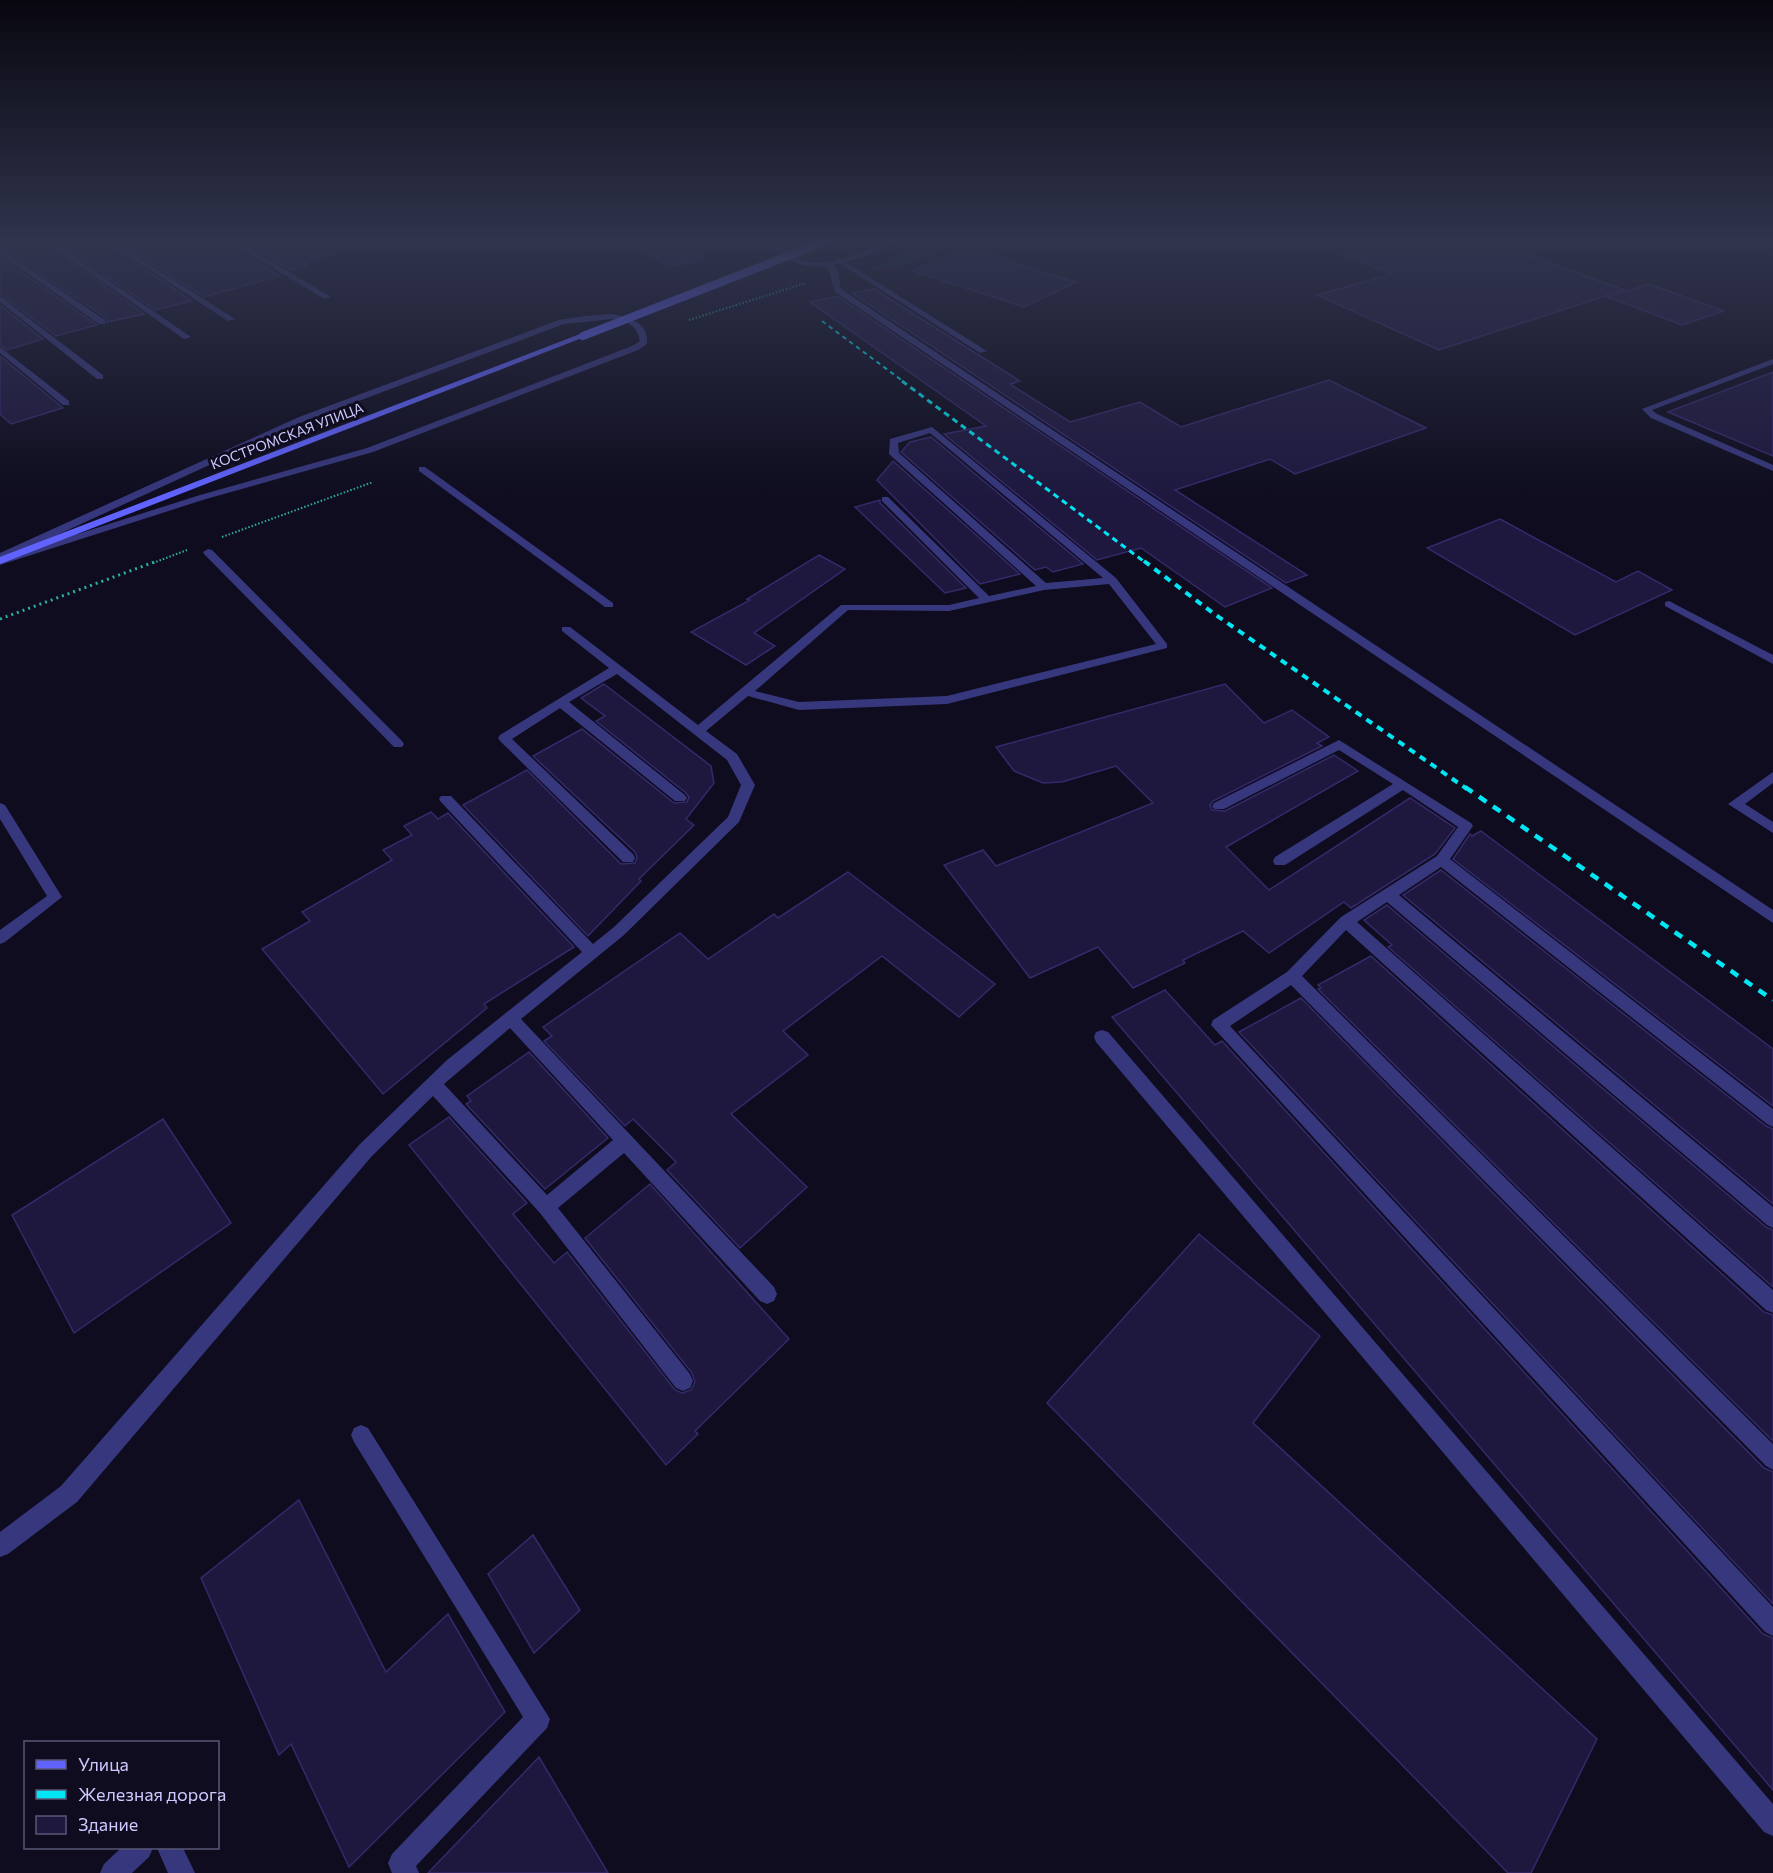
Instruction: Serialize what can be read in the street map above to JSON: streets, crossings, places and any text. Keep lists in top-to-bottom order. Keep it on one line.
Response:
{"streets":{"main road":["КОСТРОМСКАЯ УЛИЦА"]},"legend":["Улица","Железная дорога","Здание"]}
